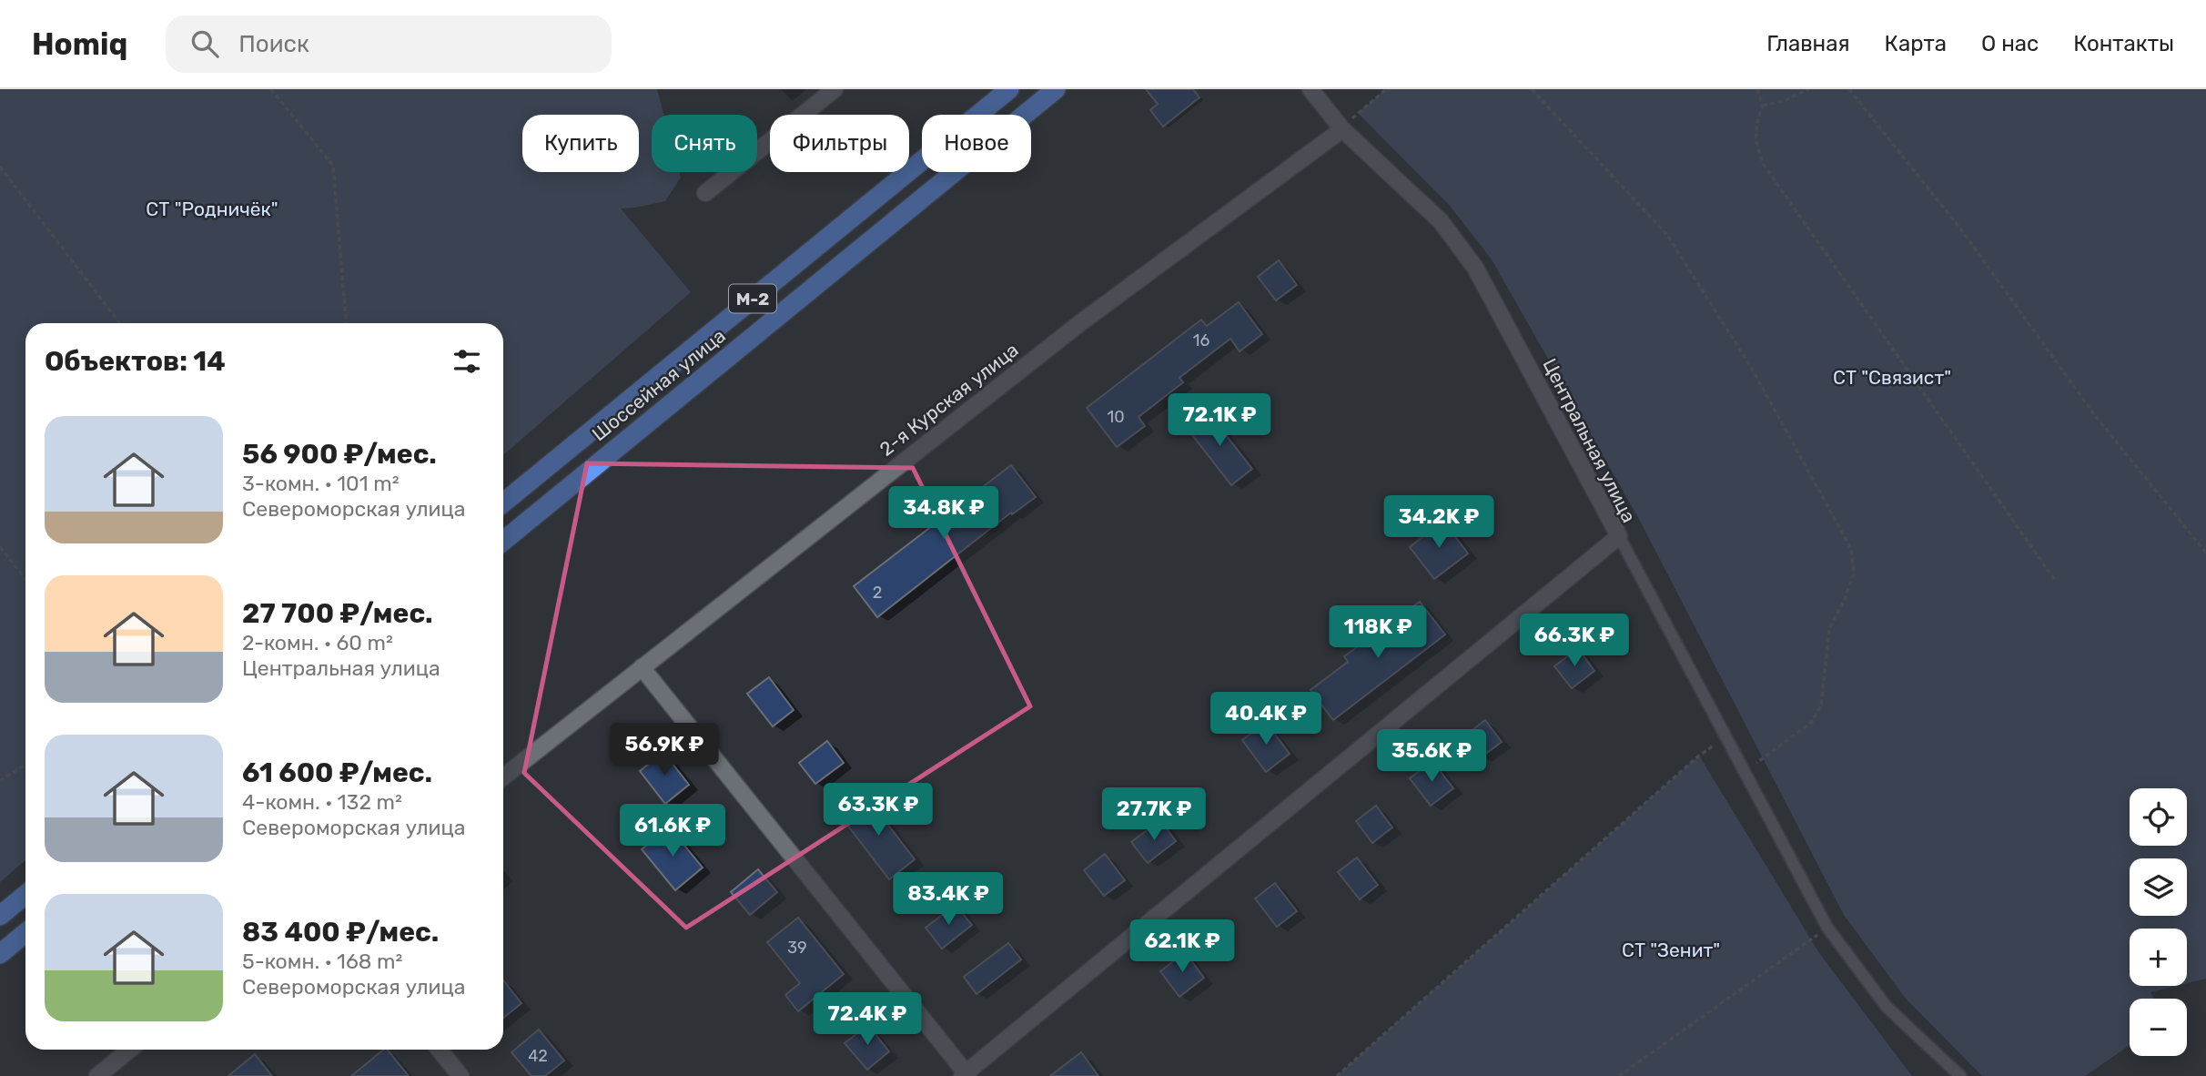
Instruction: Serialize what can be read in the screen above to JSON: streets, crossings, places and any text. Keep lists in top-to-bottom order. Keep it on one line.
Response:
{"streets":{"highway":["М-2","Шоссейная улица"],"street":["2-я Курская улица","Центральная улица"]},"crossings":[["2-я Курская улица","Центральная улица"]],"parks":["СТ \"Родничёк\"","СТ \"Связист\"","СТ \"Зенит\""],"house_numbers":["16","10","2","39","42"],"page":{"header":"Homiq","search":"Поиск","nav":["Главная","Карта","О нас","Контакты"],"chip":["Купить","Снять","Фильтры","Новое"],"heading":"Объектов: 14","price":["72.1K ₽","34.8K ₽","34.2K ₽","118K ₽","66.3K ₽","40.4K ₽","56.9K ₽","35.6K ₽","63.3K ₽","27.7K ₽","61.6K ₽","83.4K ₽","62.1K ₽","72.4K ₽"],"list":[{"name":"56 900 ₽/мес.","note":"3-комн. · 101 m² · Североморская улица"},{"name":"27 700 ₽/мес.","note":"2-комн. · 60 m² · Центральная улица"},{"name":"61 600 ₽/мес.","note":"4-комн. · 132 m² · Североморская улица"},{"name":"83 400 ₽/мес.","note":"5-комн. · 168 m² · Североморская улица"}],"map_buttons":["+","−"]}}
